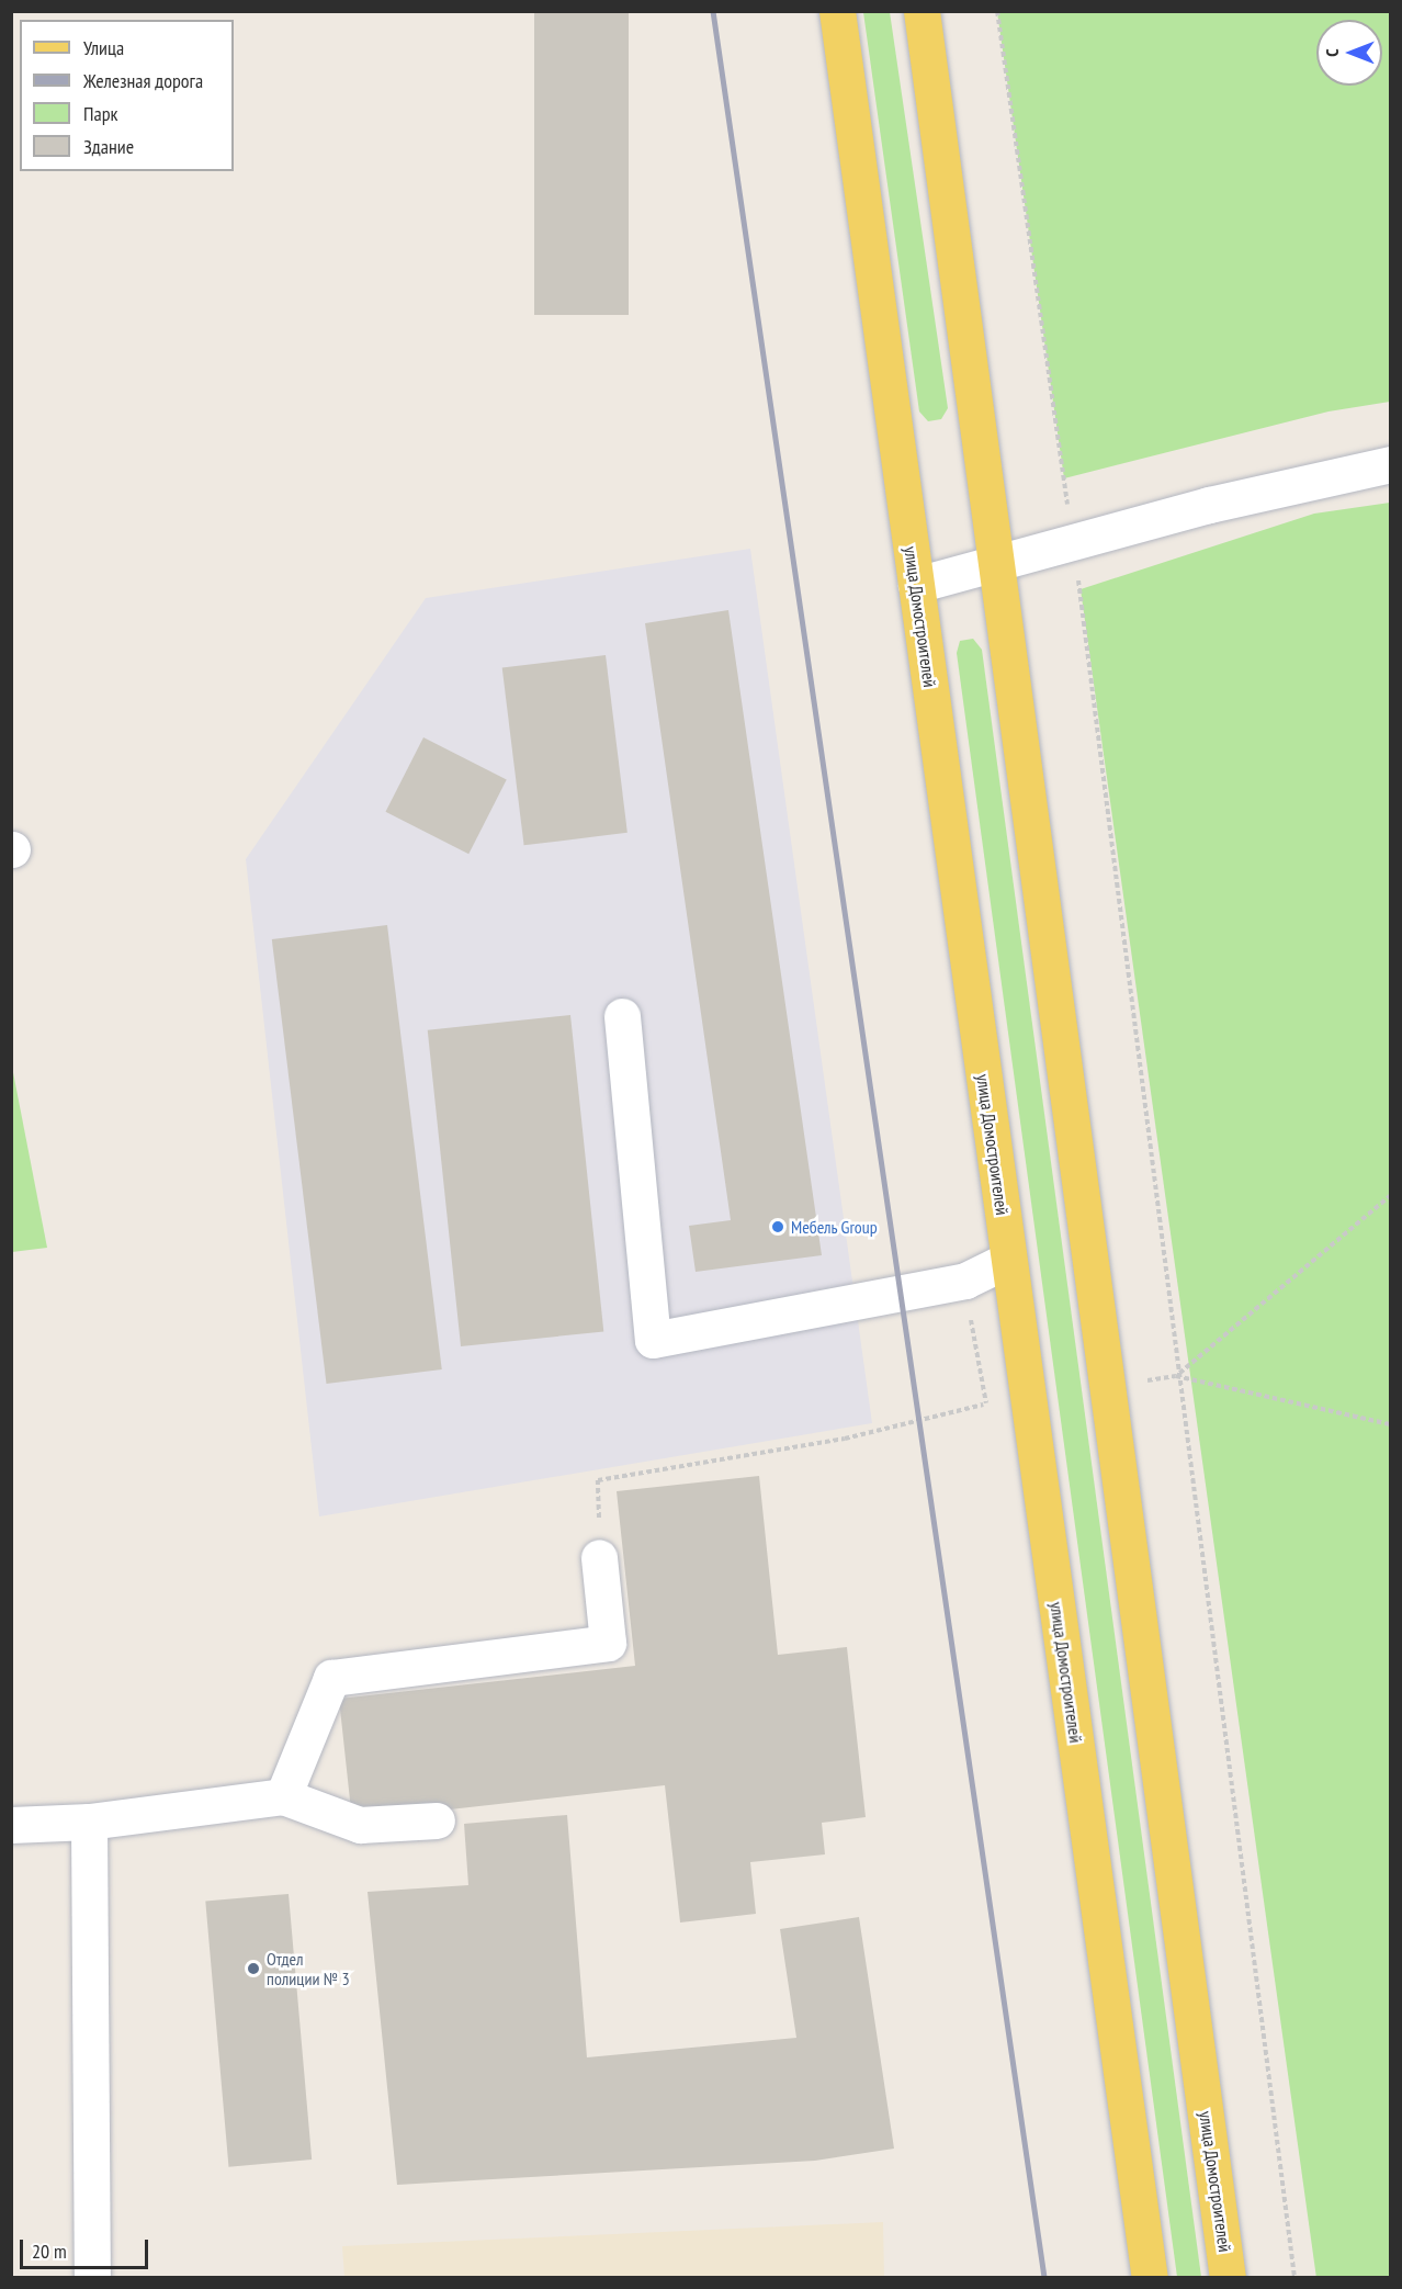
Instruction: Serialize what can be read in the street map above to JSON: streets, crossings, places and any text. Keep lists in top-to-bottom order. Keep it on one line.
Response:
{"streets":{"main road":["улица Домостроителей"]},"places":["Мебель Group","Отдел полиции № 3"],"legend":["Улица","Железная дорога","Парк","Здание"],"scale_bar":"20 m","north":"left"}
